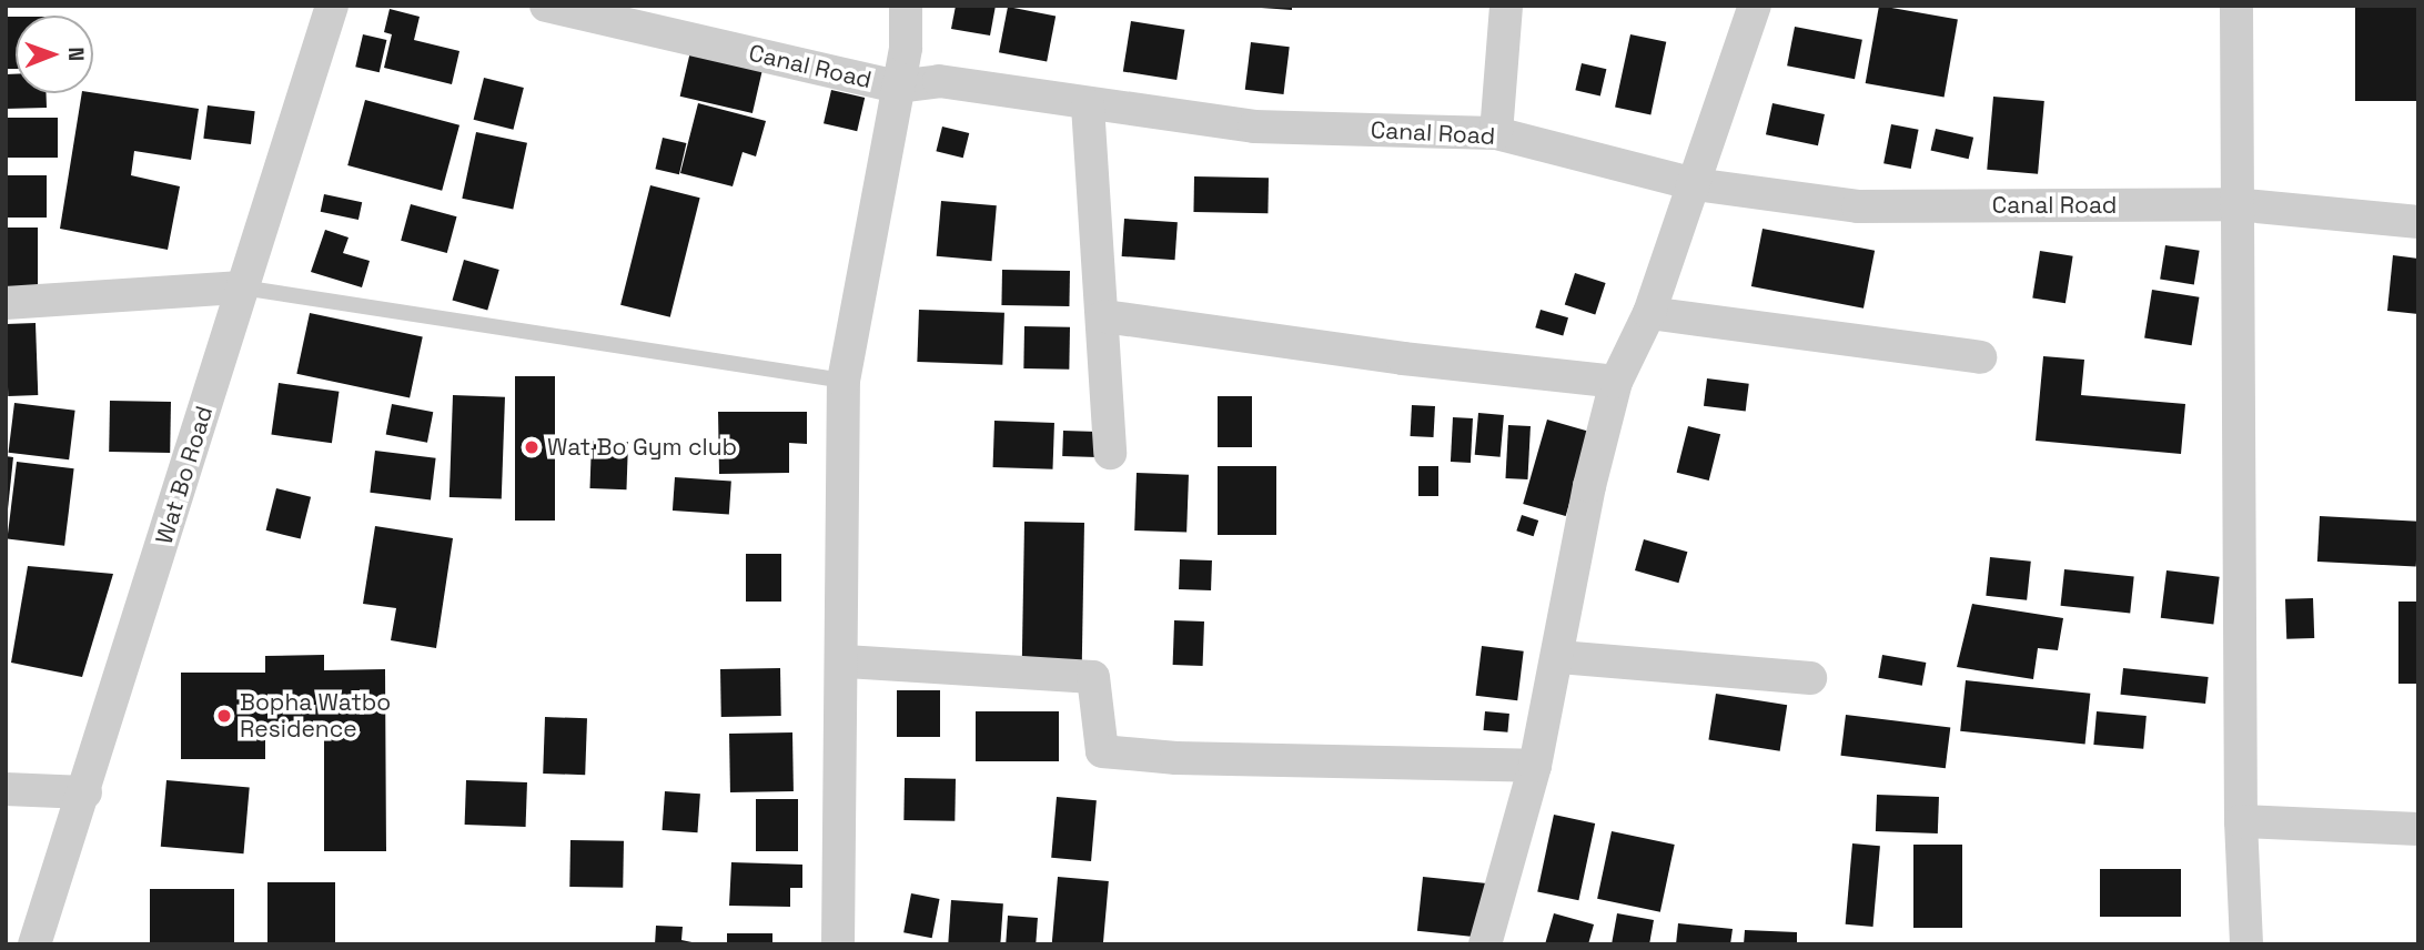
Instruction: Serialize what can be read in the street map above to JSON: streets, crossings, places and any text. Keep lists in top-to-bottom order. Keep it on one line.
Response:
{"streets":{"street":["Canal Road","Wat Bo Road"]},"places":["Wat Bo Gym club","Bopha Watbo Residence"],"north":"right"}
